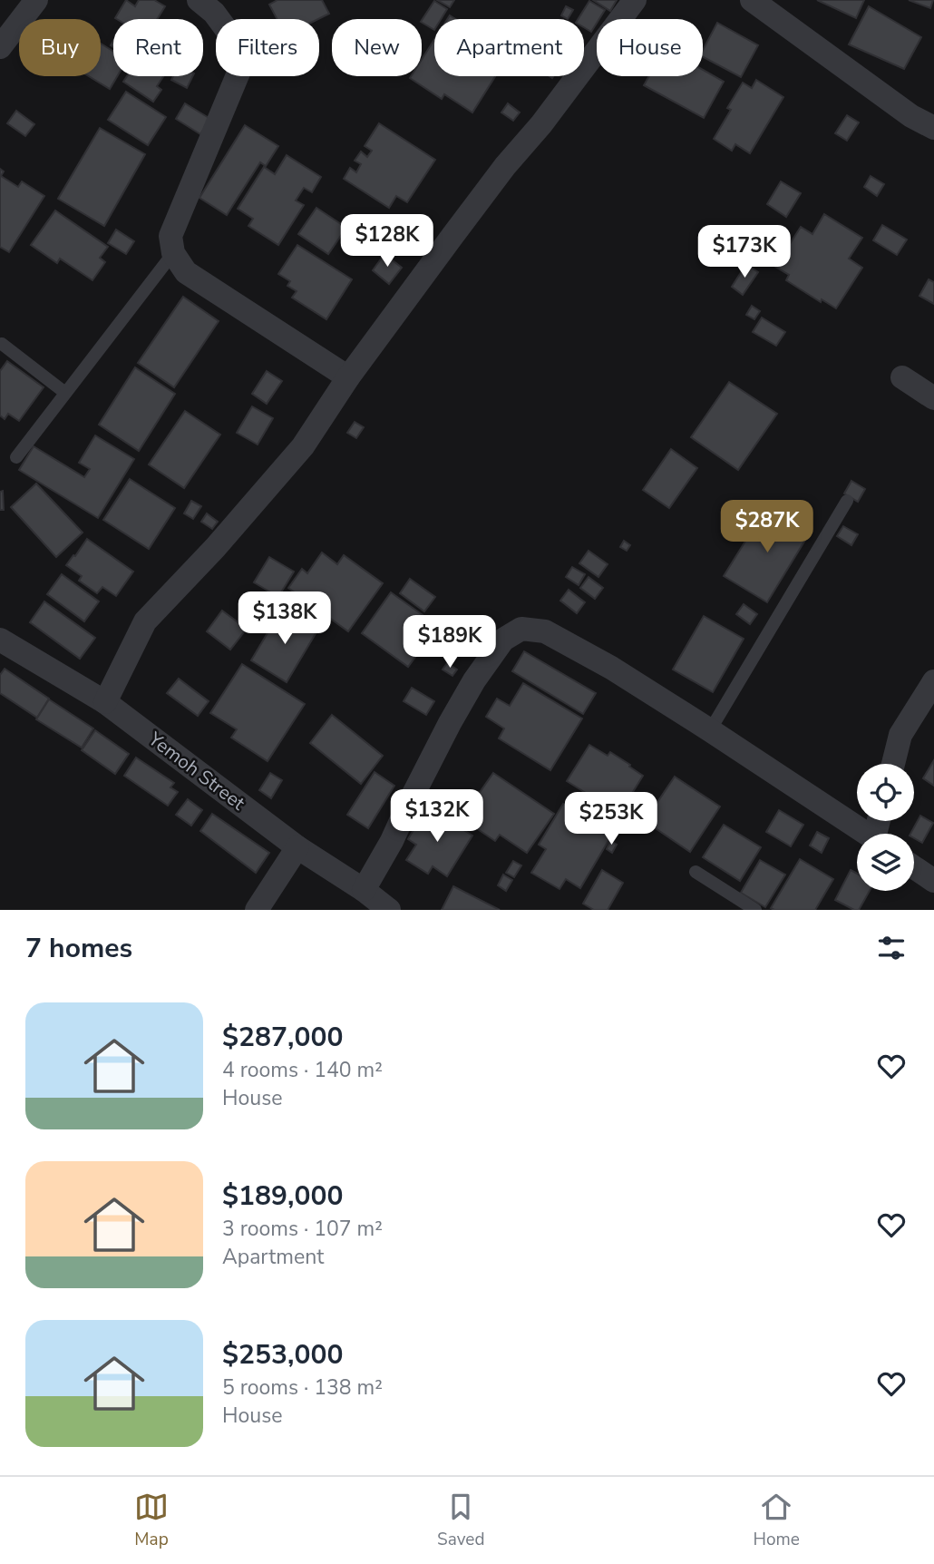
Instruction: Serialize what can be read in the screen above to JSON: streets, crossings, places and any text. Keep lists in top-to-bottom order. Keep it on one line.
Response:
{"streets":{"street":["Yemoh Street"]},"page":{"chip":["Buy","Rent","Filters","New","Apartment","House"],"price":["$128K","$173K","$287K","$138K","$189K","$132K","$253K"],"heading":"7 homes","list":[{"name":"$287,000","note":"4 rooms · 140 m² · House"},{"name":"$189,000","note":"3 rooms · 107 m² · Apartment"},{"name":"$253,000","note":"5 rooms · 138 m² · House"}],"tabs":["Map","Saved","Home"]}}
